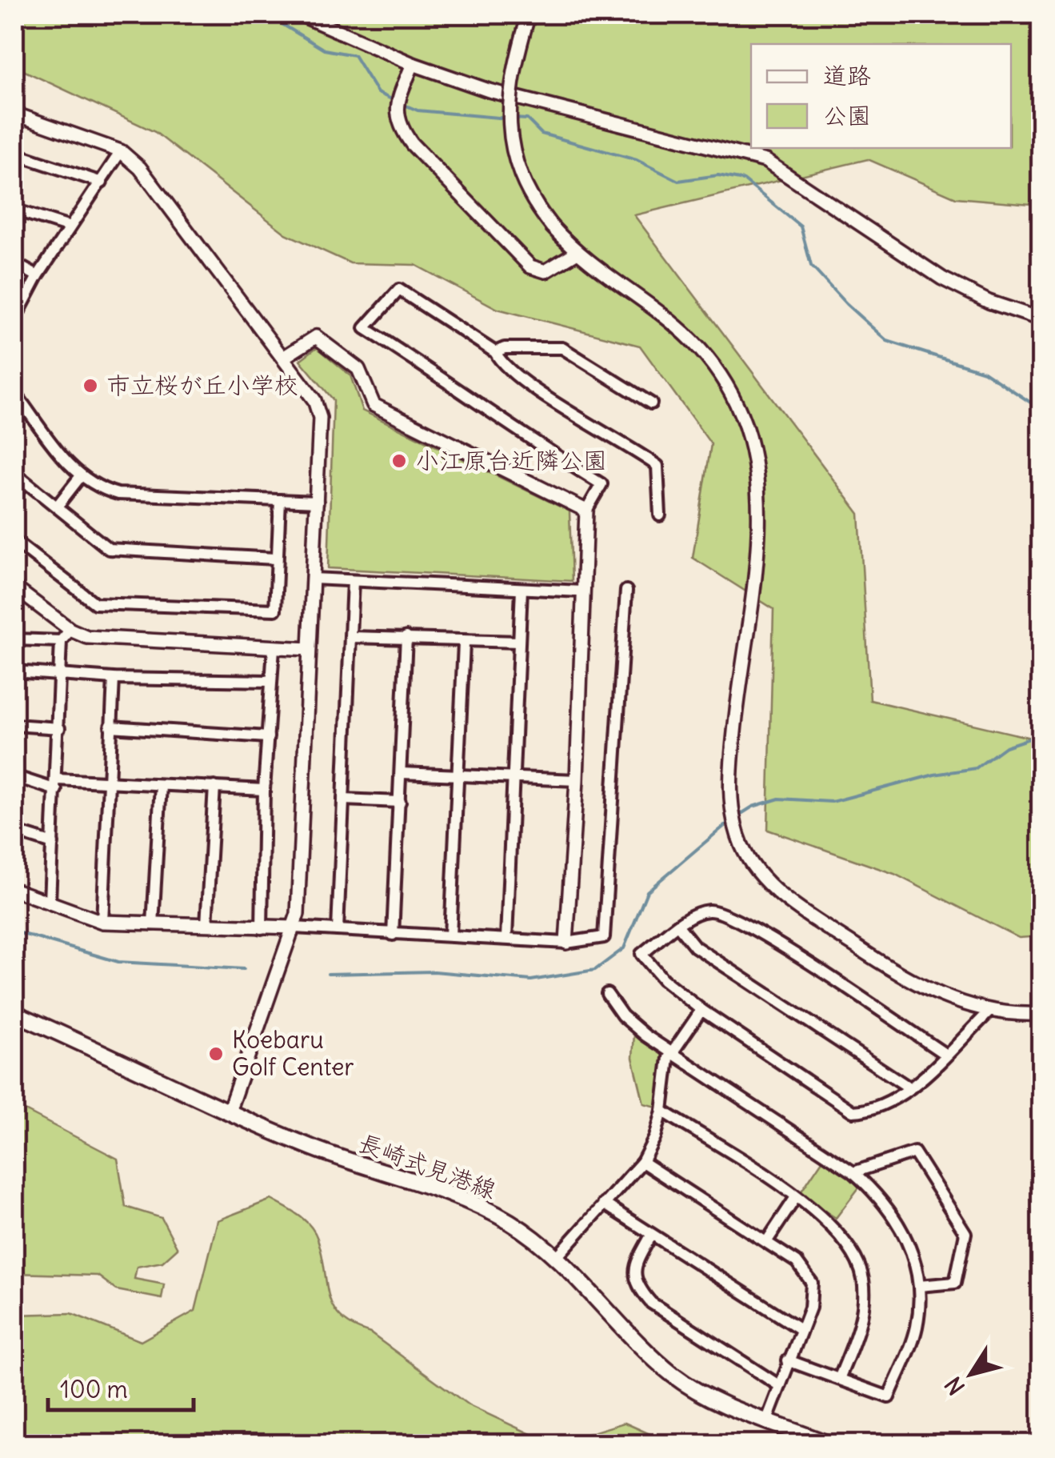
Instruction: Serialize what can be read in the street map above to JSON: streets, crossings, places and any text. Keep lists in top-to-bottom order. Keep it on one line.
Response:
{"streets":{"main road":["長崎式見港線"]},"places":["市立桜が丘小学校","小江原台近隣公園","Koebaru Golf Center"],"legend":["道路","公園"],"scale_bar":"100 m","north":"bottom left"}
